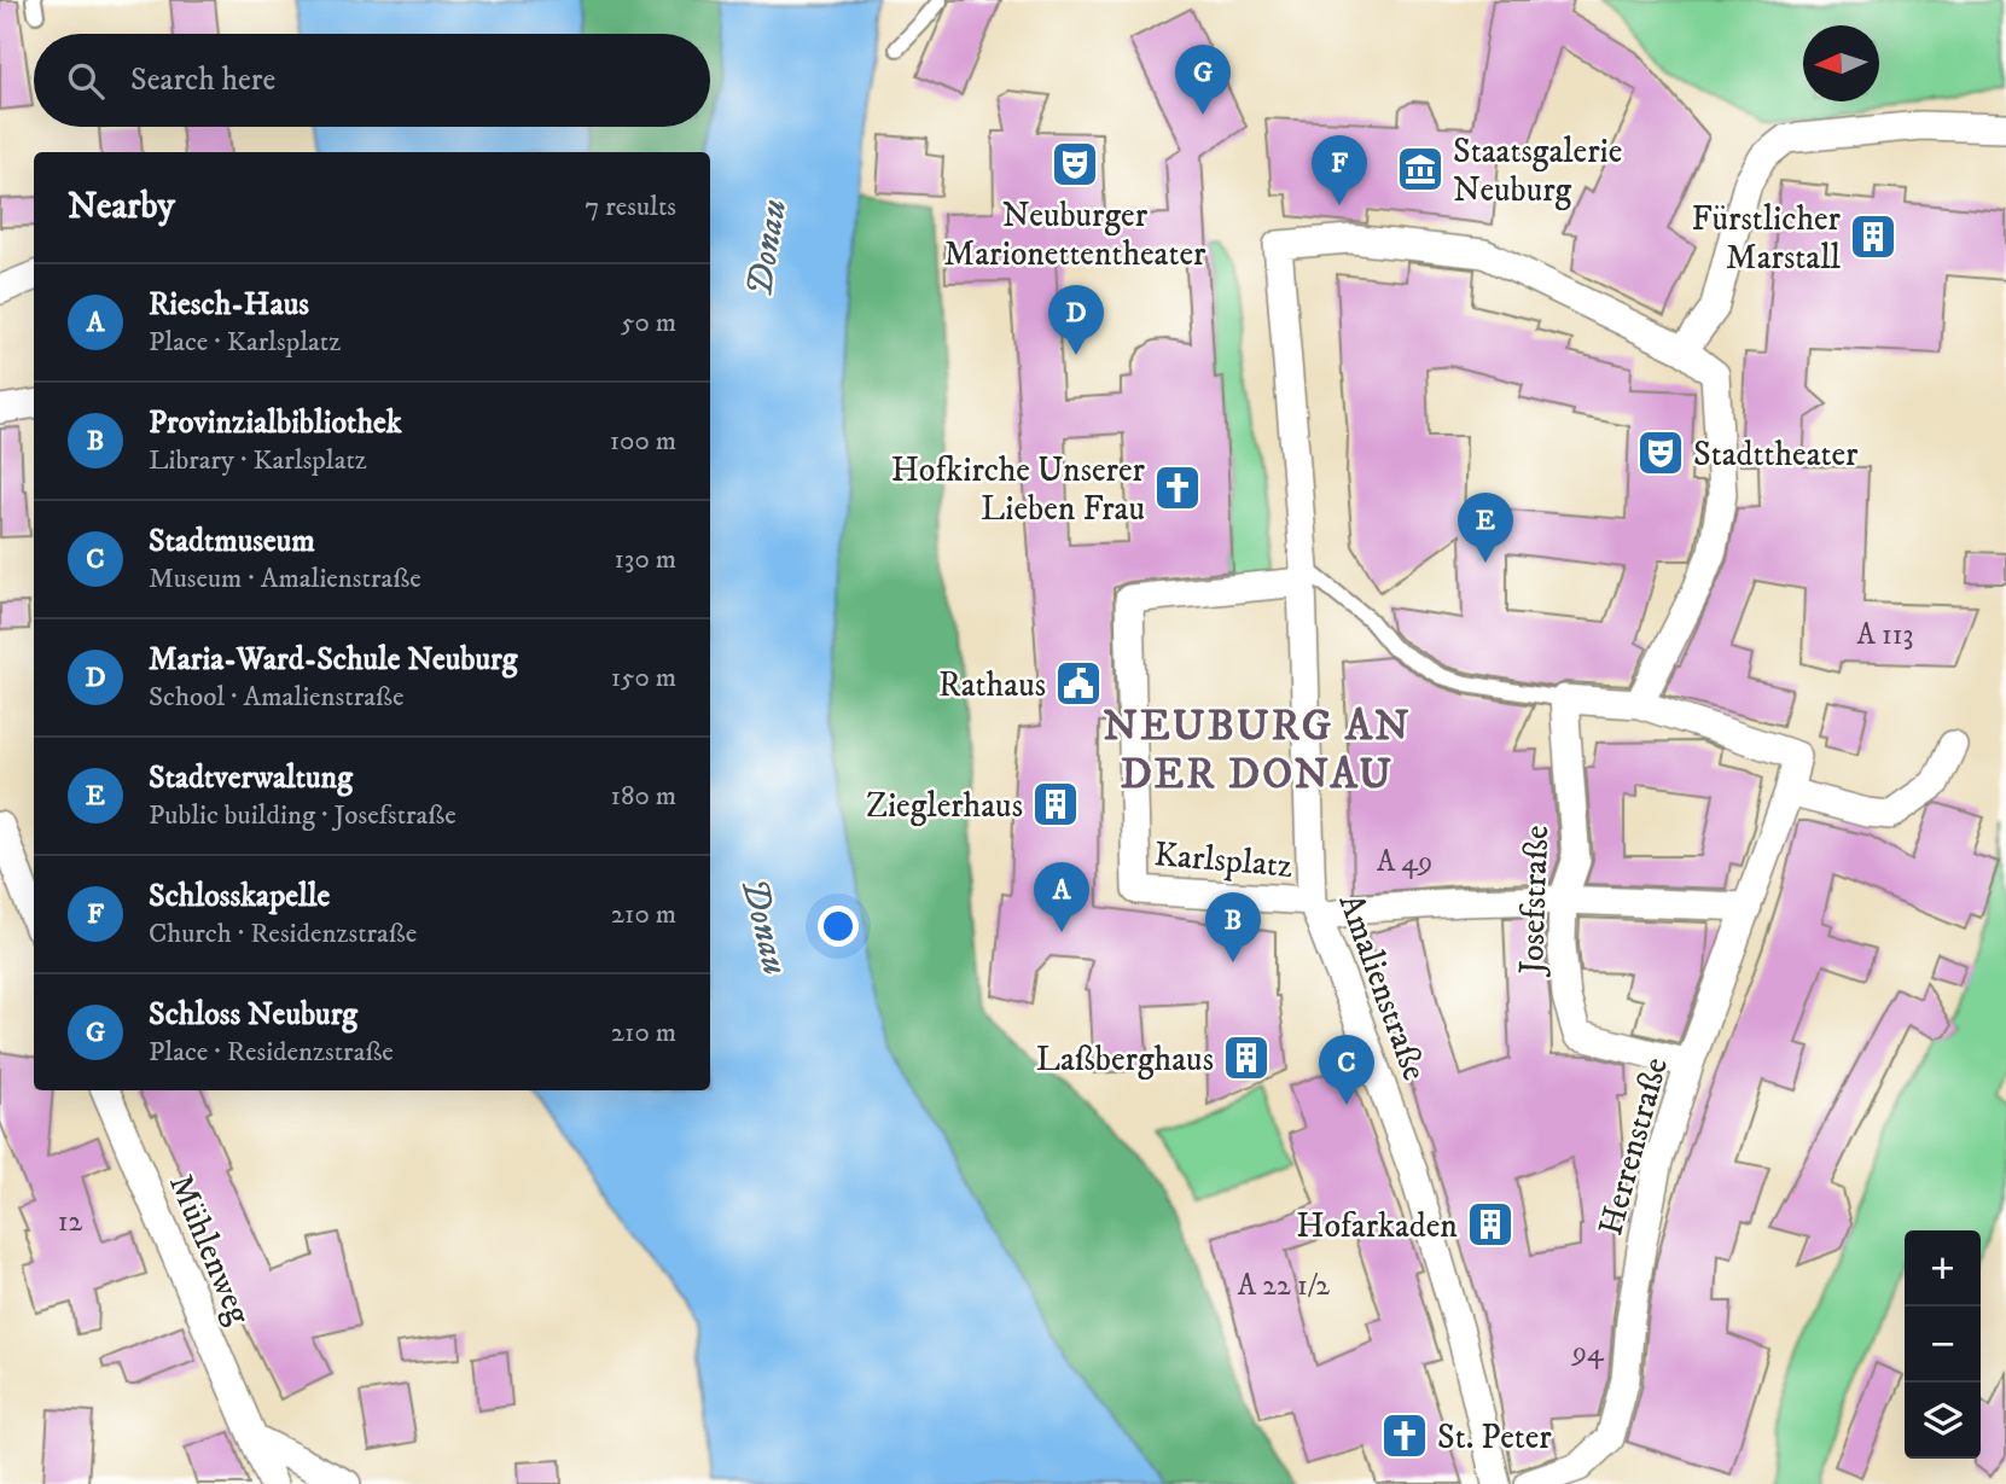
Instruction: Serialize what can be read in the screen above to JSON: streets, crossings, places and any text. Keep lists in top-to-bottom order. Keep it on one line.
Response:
{"streets":{"street":["Karlsplatz","Josefstraße","Amalienstraße","Herrenstraße","Mühlenweg"]},"crossings":[["Karlsplatz","Amalienstraße"],["Josefstraße","Herrenstraße"]],"districts":["NEUBURG AN DER DONAU"],"water":["Donau"],"places":{"theatre":["Neuburger Marionettentheater","Stadttheater"],"museum":["Staatsgalerie Neuburg"],"building":["Fürstlicher Marstall","Zieglerhaus","Laßberghaus","Hofarkaden"],"church":["Hofkirche Unserer Lieben Frau","St. Peter"],"public building":["Rathaus"]},"house_numbers":["A 113","A 49","12","A 22 1/2","94"],"north":"left","page":{"search":"Search here","pins":["G","F","D","E","A","B","C"],"heading":["Nearby","7 results"],"list":[{"mark":"A","name":"Riesch-Haus","note":"Place · Karlsplatz","value":"50 m"},{"mark":"B","name":"Provinzialbibliothek","note":"Library · Karlsplatz","value":"100 m"},{"mark":"C","name":"Stadtmuseum","note":"Museum · Amalienstraße","value":"130 m"},{"mark":"D","name":"Maria-Ward-Schule Neuburg","note":"School · Amalienstraße","value":"150 m"},{"mark":"E","name":"Stadtverwaltung","note":"Public building · Josefstraße","value":"180 m"},{"mark":"F","name":"Schlosskapelle","note":"Church · Residenzstraße","value":"210 m"},{"mark":"G","name":"Schloss Neuburg","note":"Place · Residenzstraße","value":"210 m"}],"map_buttons":["+","−"]}}
